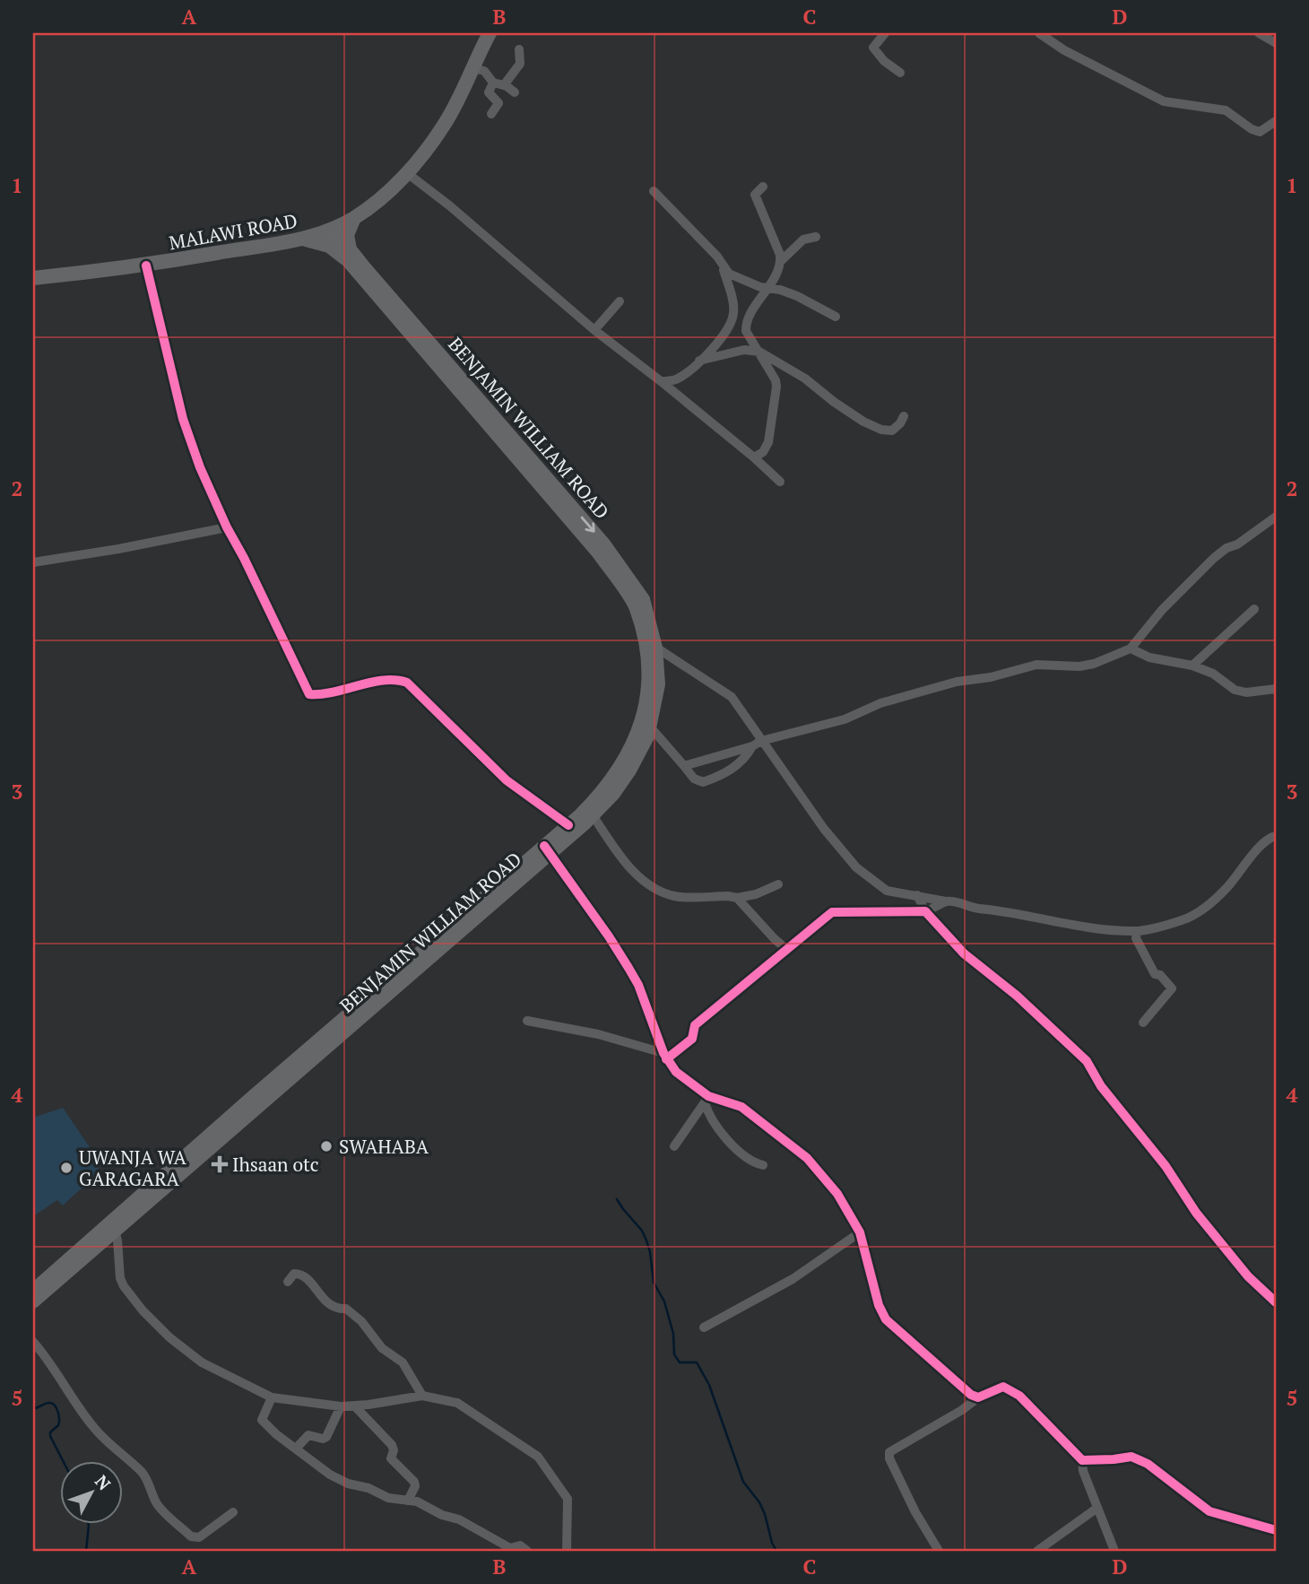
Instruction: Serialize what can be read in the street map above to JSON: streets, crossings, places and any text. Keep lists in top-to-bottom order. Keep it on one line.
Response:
{"streets":{"main road":["MALAWI ROAD","BENJAMIN WILLIAM ROAD"]},"crossings":[["MALAWI ROAD","BENJAMIN WILLIAM ROAD"]],"places":{"other":["SWAHABA","UWANJA WA GARAGARA"],"health":["Ihsaan otc"]},"north":"top right","grid":{"columns":["A","B","C","D"],"rows":["1","2","3","4","5"]}}
